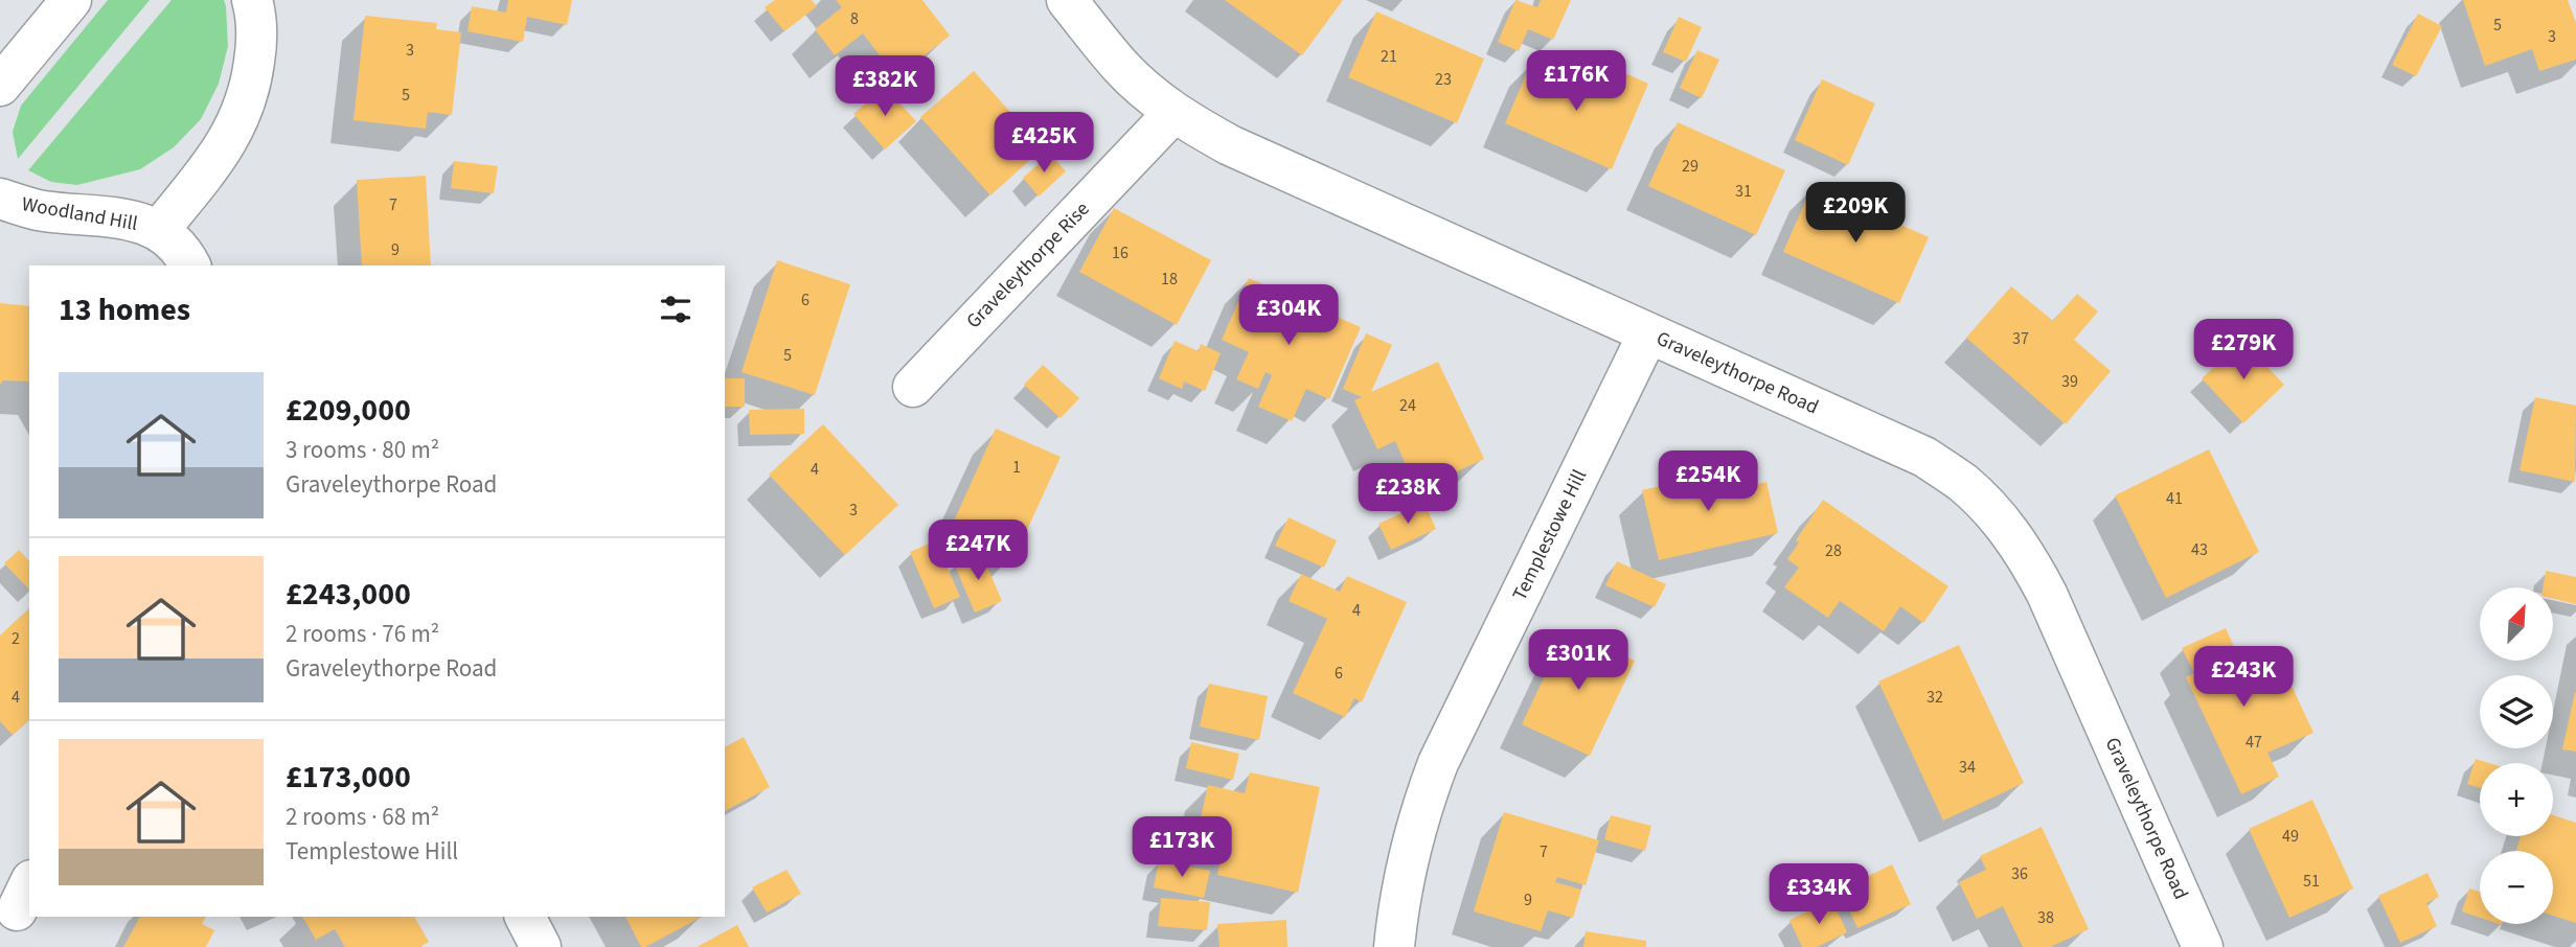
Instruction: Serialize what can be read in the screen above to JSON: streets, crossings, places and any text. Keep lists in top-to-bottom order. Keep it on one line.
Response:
{"streets":{"street":["Woodland Hill","Graveleythorpe Rise","Graveleythorpe Road","Templestowe Hill"]},"crossings":[["Graveleythorpe Rise","Graveleythorpe Road"],["Graveleythorpe Road","Templestowe Hill"]],"house_numbers":["8","5","3","3","21","23","5","29","31","7","9","16","18","6","37","5","39","24","1","4","41","3","43","28","4","2","6","4","32","47","34","49","7","36","51","9","38"],"north":"top right","page":{"price":["£176K","£382K","£425K","£209K","£304K","£279K","£254K","£238K","£247K","£301K","£243K","£173K","£334K"],"heading":"13 homes","list":[{"name":"£209,000","note":"3 rooms · 80 m² · Graveleythorpe Road"},{"name":"£243,000","note":"2 rooms · 76 m² · Graveleythorpe Road"},{"name":"£173,000","note":"2 rooms · 68 m² · Templestowe Hill"}],"map_buttons":["+","−"]}}
